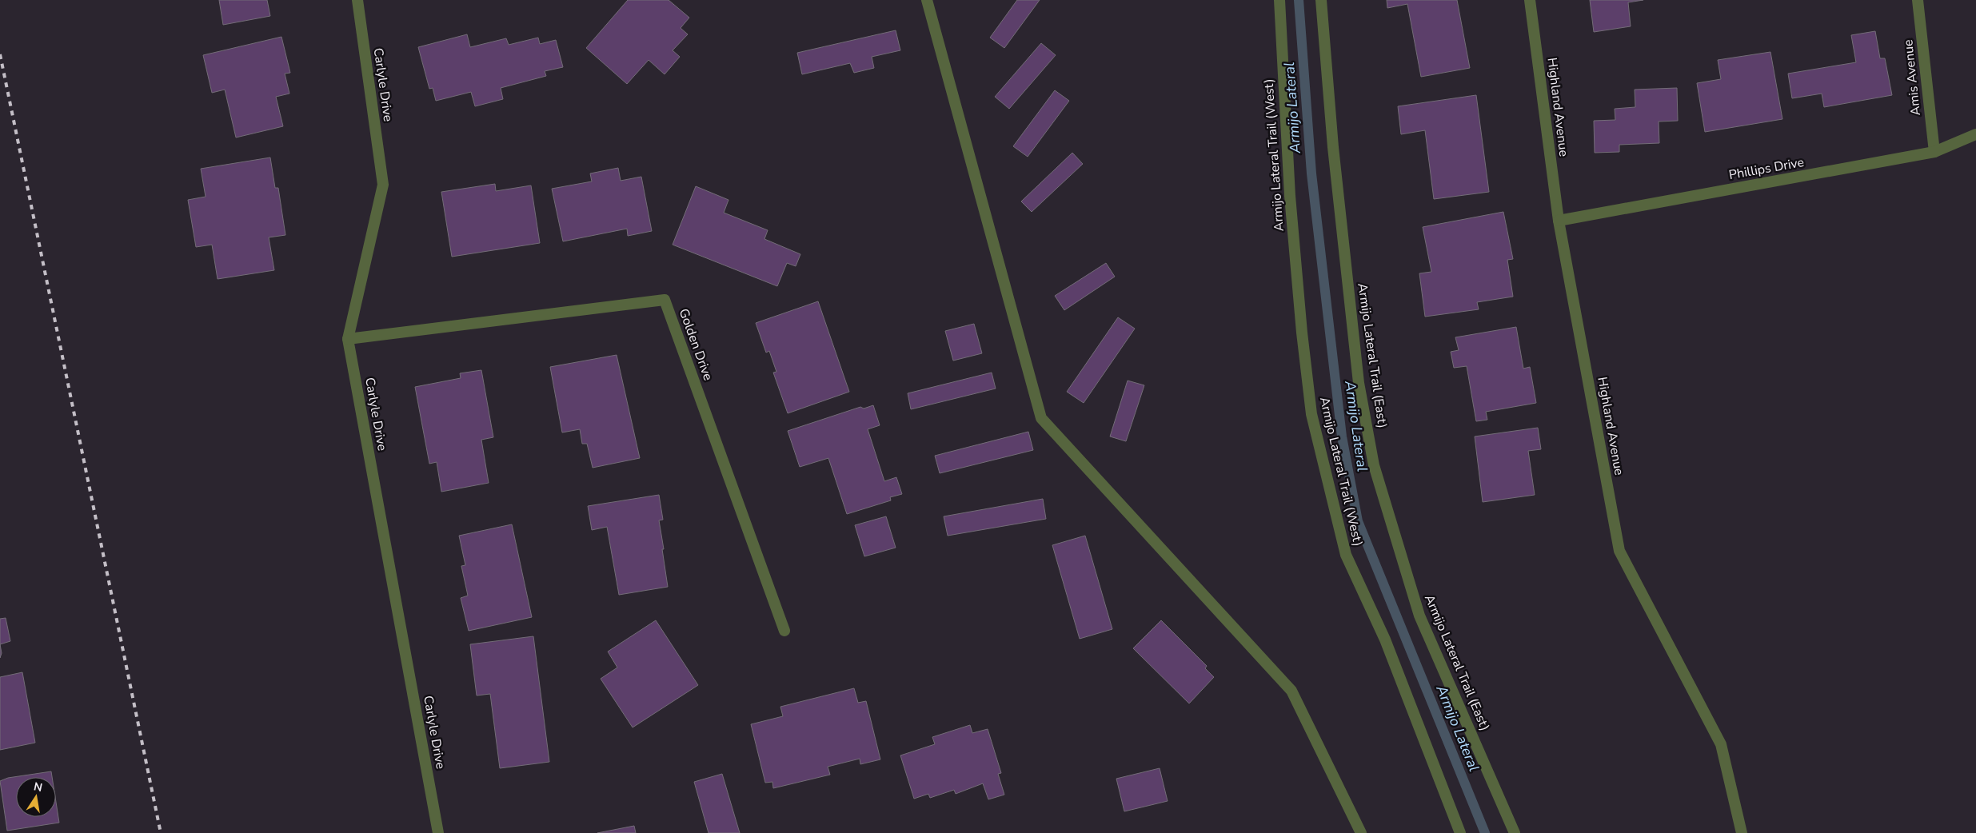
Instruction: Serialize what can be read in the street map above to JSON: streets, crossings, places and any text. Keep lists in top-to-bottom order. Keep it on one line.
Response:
{"streets":{"street":["Amis Avenue","Carlyle Drive","Highland Avenue","Armijo Lateral Trail (West)","Phillips Drive","Golden Drive","Armijo Lateral Trail (East)"]},"crossings":[["Amis Avenue","Phillips Drive"],["Carlyle Drive","Golden Drive"],["Highland Avenue","Phillips Drive"]],"water":["Armijo Lateral"],"north":"top"}
